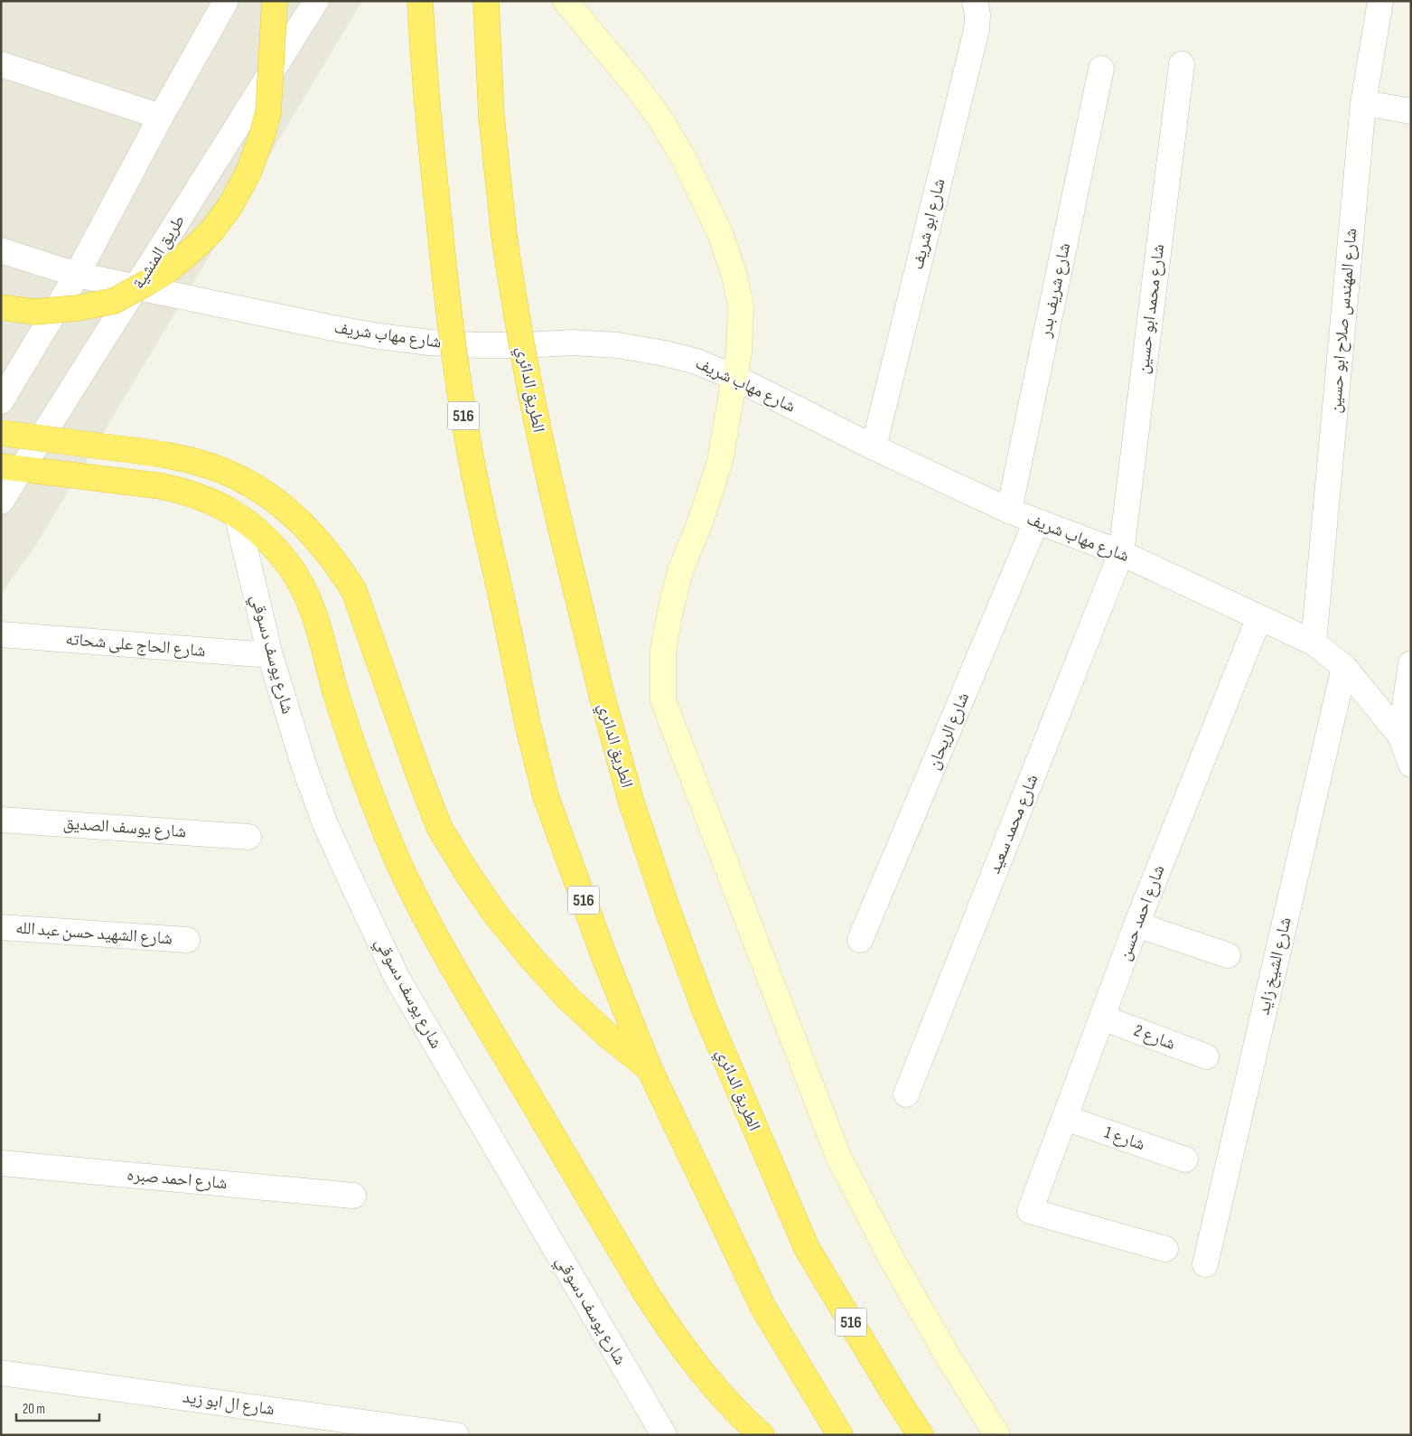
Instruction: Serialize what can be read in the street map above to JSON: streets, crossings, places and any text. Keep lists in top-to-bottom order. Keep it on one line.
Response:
{"streets":{"highway":["الطريق الدائري","516"],"street":["شارع ابو شريف","طريق المنشية","شارع شريف بدر","شارع محمد ابو حسين","شارع المهندس صلاح ابو حسين","شارع مهاب شريف","شارع الحاج على شحاته","شارع يوسف دسوقي","شارع الريحان","شارع محمد سعيد","شارع يوسف الصديق","شارع احمد حسن","شارع الشهيد حسن عبد الله","شارع الشيخ زايد","شارع 2","شارع 1","شارع احمد صبره","شارع ال ابو زيد"]},"crossings":[["شارع ابو شريف","شارع مهاب شريف"],["طريق المنشية","شارع مهاب شريف"],["شارع شريف بدر","شارع مهاب شريف"],["شارع محمد ابو حسين","شارع مهاب شريف"],["شارع محمد ابو حسين","شارع محمد سعيد"],["شارع المهندس صلاح ابو حسين","شارع مهاب شريف"],["شارع مهاب شريف","شارع الريحان"],["شارع مهاب شريف","شارع محمد سعيد"],["شارع مهاب شريف","شارع احمد حسن"],["شارع مهاب شريف","شارع الشيخ زايد"],["شارع الحاج على شحاته","شارع يوسف دسوقي"],["شارع احمد حسن","شارع 2"],["شارع احمد حسن","شارع 1"]],"scale_bar":"20 m"}
